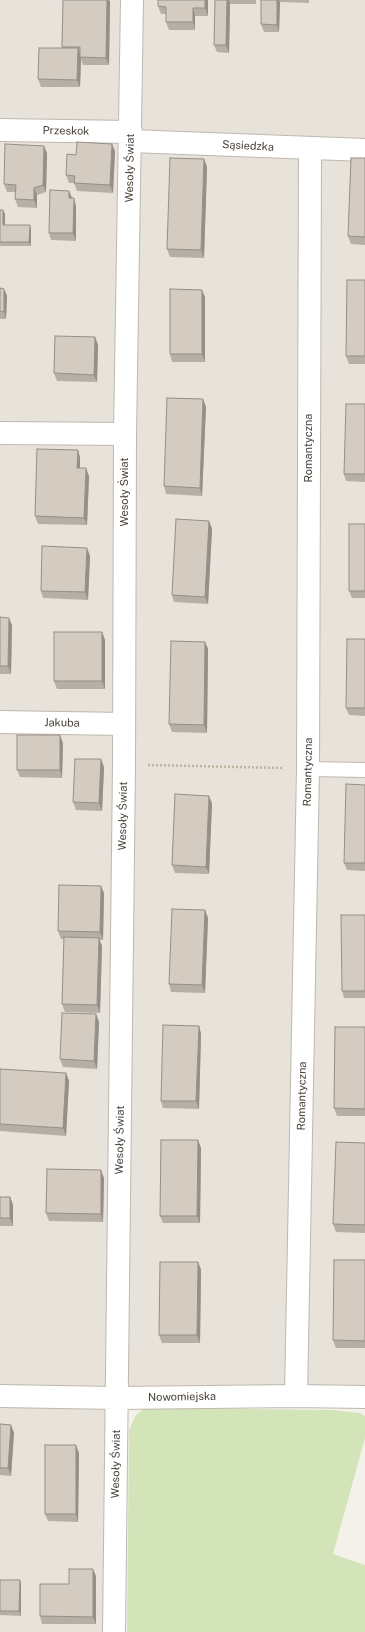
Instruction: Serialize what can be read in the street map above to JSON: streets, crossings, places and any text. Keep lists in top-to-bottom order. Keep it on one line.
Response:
{"streets":{"street":["Przeskok","Sąsiedzka","Wesoły Świat","Romantyczna","Jakuba","Nowomiejska"]},"crossings":[["Przeskok","Sąsiedzka"],["Przeskok","Wesoły Świat"],["Sąsiedzka","Wesoły Świat"],["Sąsiedzka","Romantyczna"],["Wesoły Świat","Jakuba"],["Wesoły Świat","Nowomiejska"],["Romantyczna","Nowomiejska"]]}
